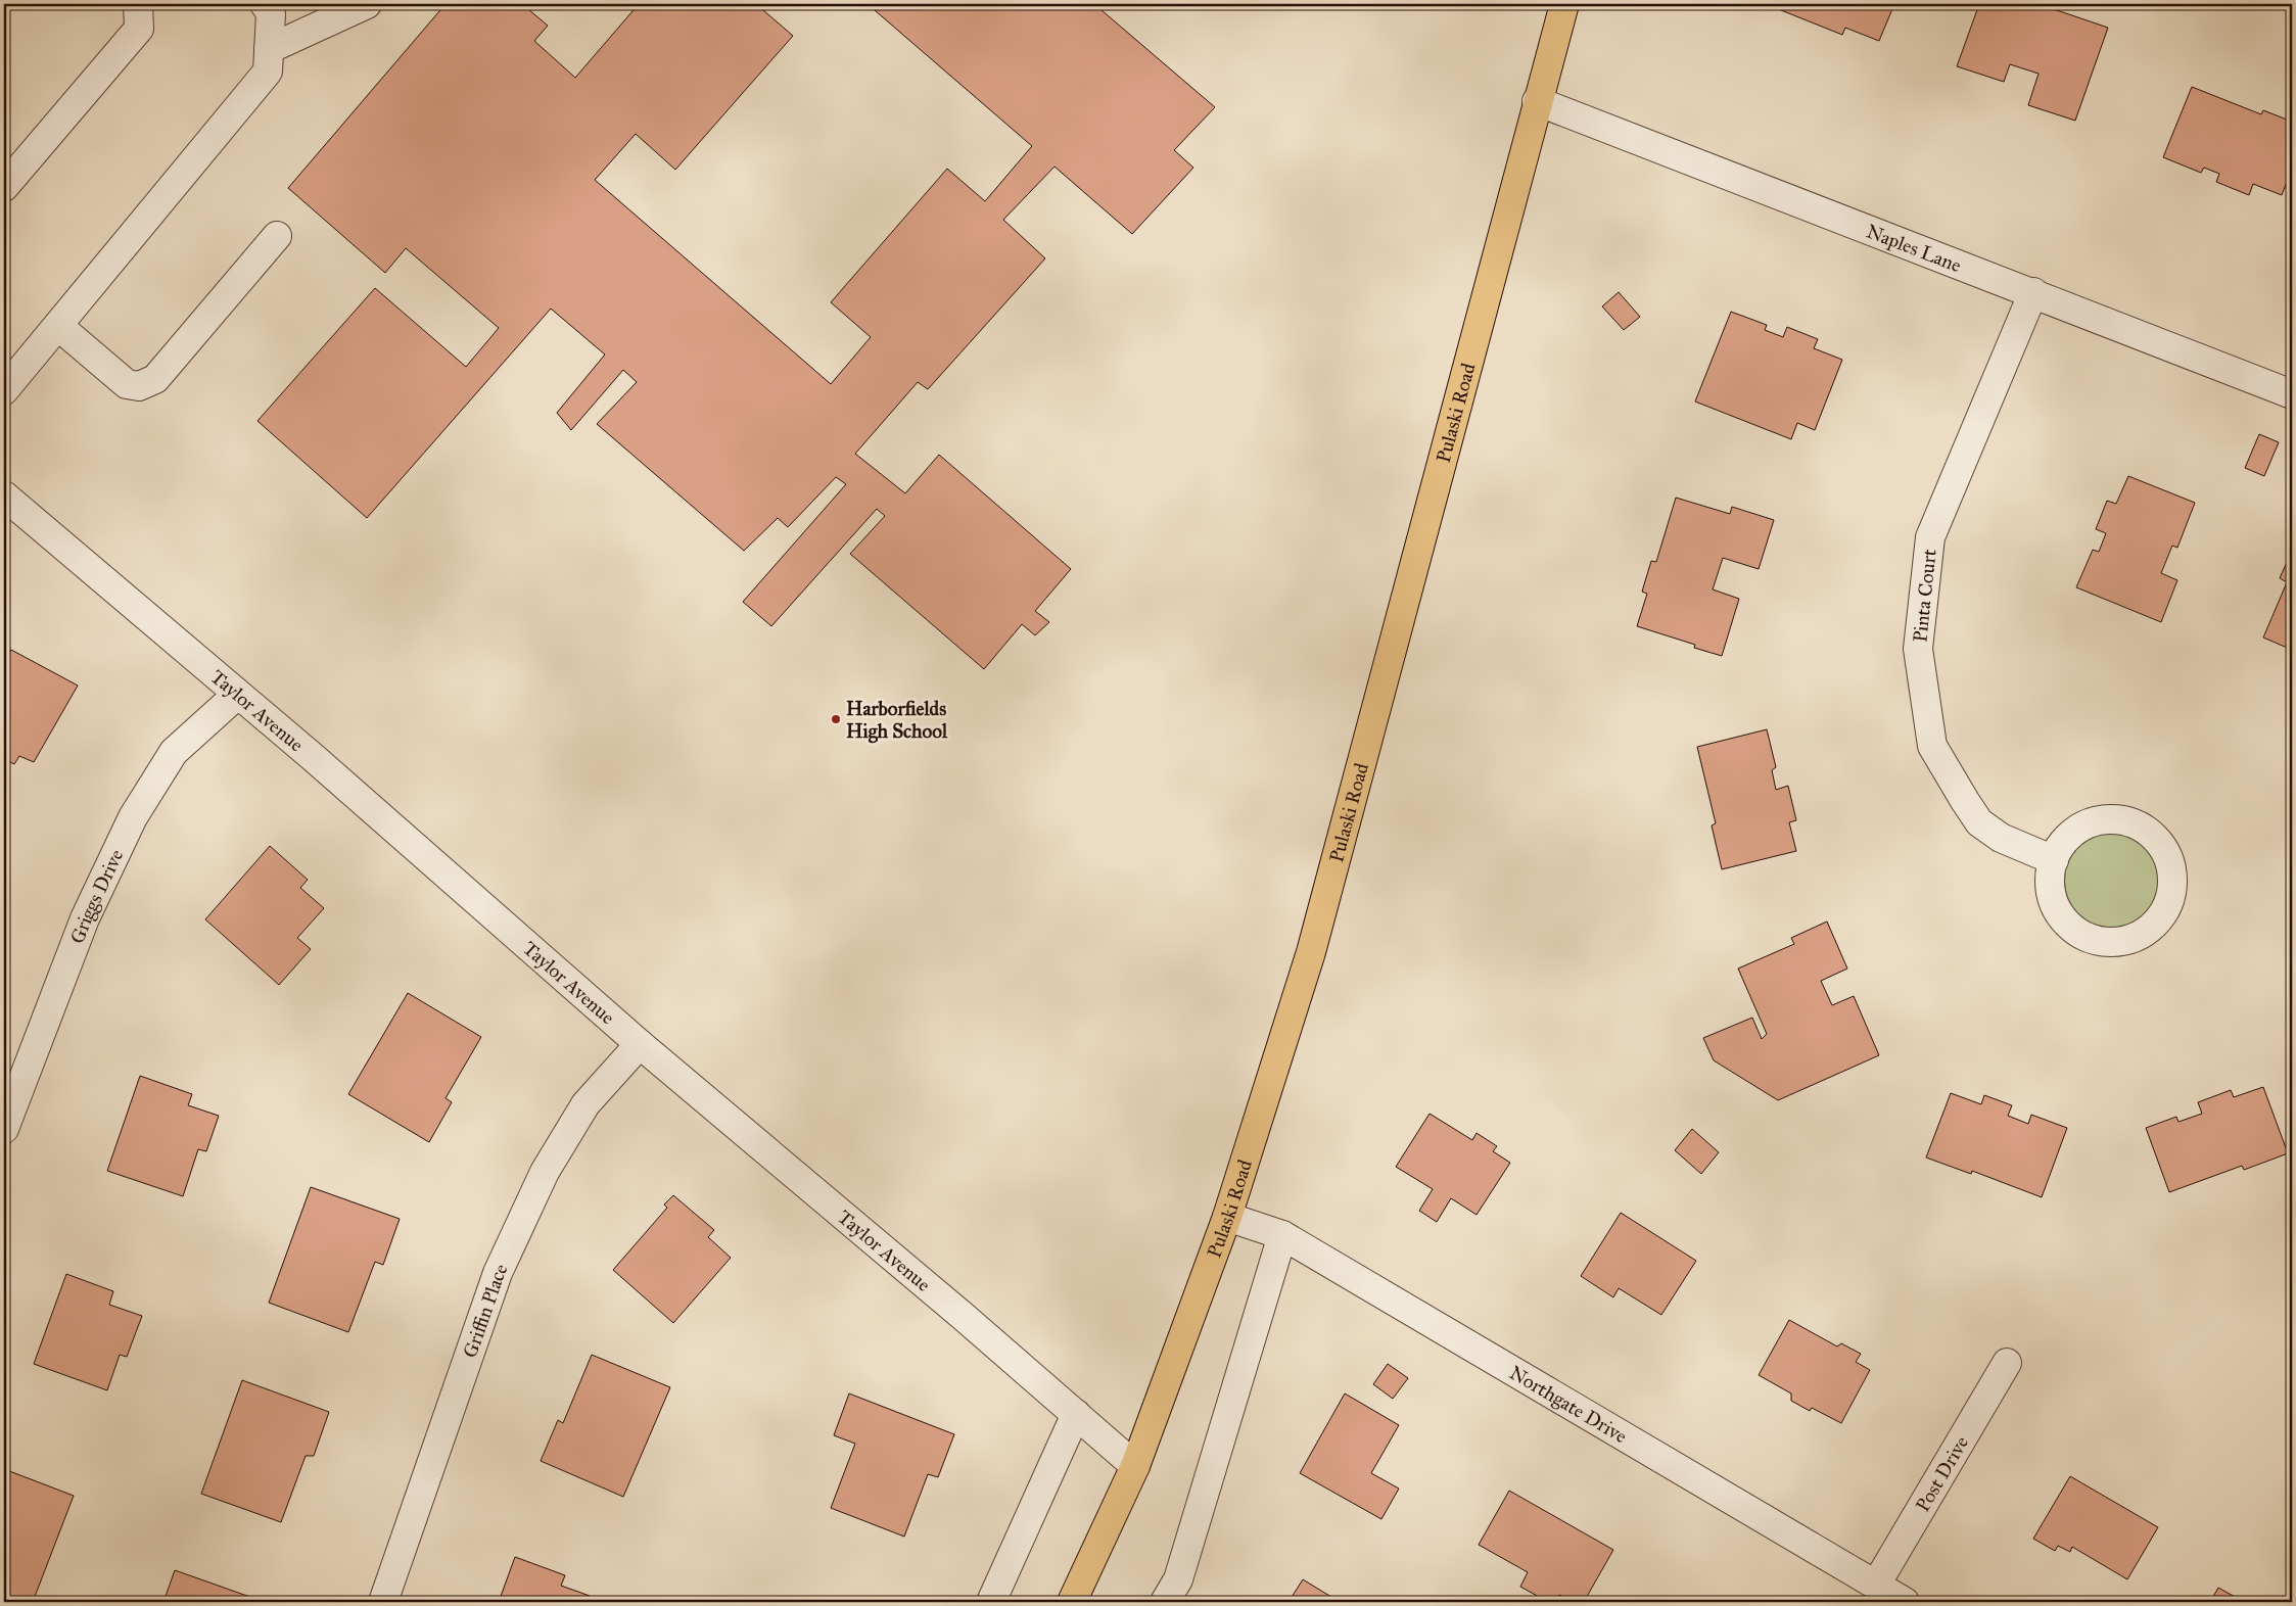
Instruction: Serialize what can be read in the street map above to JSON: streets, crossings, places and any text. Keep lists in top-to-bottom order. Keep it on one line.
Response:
{"streets":{"main road":["Pulaski Road"],"street":["Naples Lane","Pinta Court","Taylor Avenue","Griggs Drive","Griffin Place","Northgate Drive","Post Drive"]},"crossings":[["Naples Lane","Pulaski Road"],["Naples Lane","Pinta Court"],["Pulaski Road","Taylor Avenue"],["Pulaski Road","Northgate Drive"],["Taylor Avenue","Griggs Drive"],["Taylor Avenue","Griffin Place"],["Northgate Drive","Post Drive"]],"places":["Harborfields High School"]}
